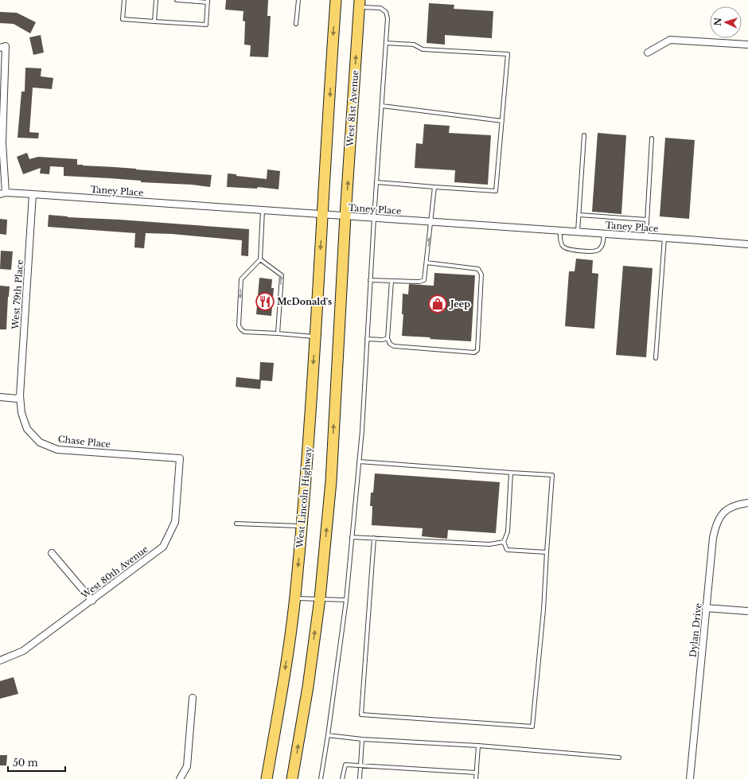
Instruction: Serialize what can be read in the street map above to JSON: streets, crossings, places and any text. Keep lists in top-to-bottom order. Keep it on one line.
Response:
{"streets":{"main road":["West 81st Avenue","West Lincoln Highway"],"street":["Taney Place","West 79th Place","Chase Place","West 80th Avenue","Dylan Drive"]},"crossings":[["West 81st Avenue","Taney Place"],["Taney Place","West 79th Place"],["Taney Place","West Lincoln Highway"],["West 79th Place","Chase Place"],["Chase Place","West 80th Avenue"]],"places":{"restaurant":["McDonald's"],"shop":["Jeep"]},"scale_bar":"50 m","north":"left"}
